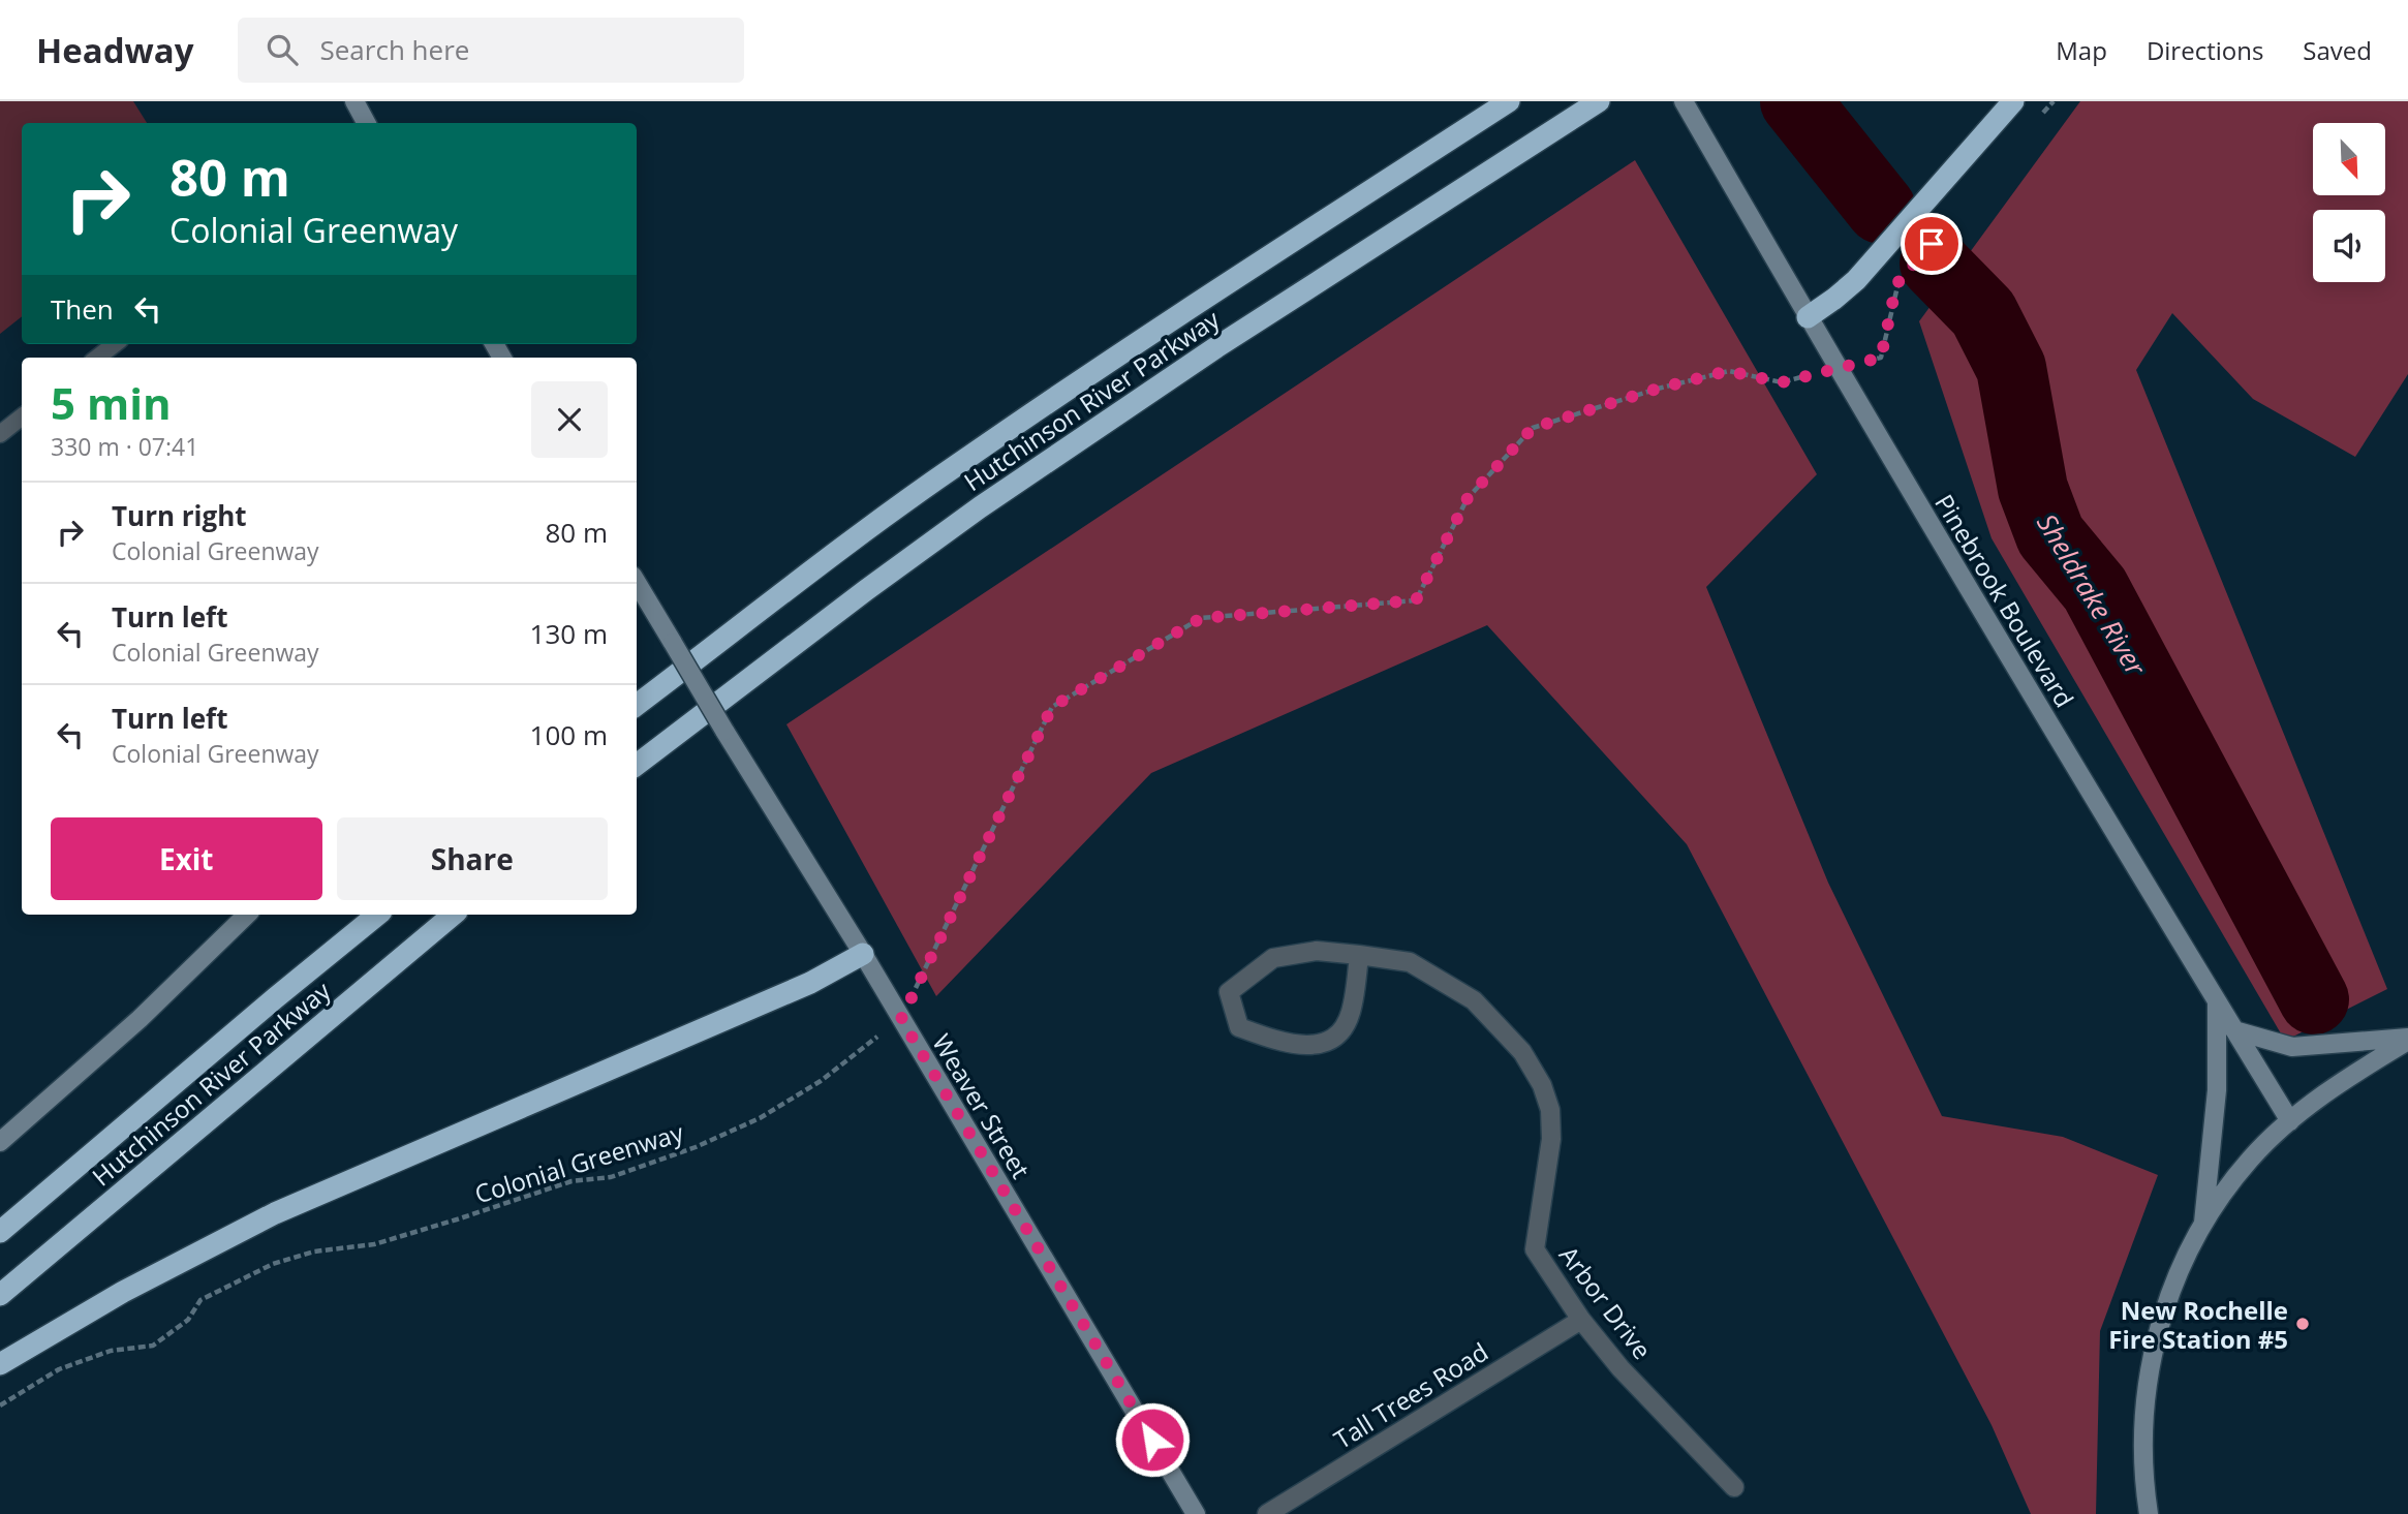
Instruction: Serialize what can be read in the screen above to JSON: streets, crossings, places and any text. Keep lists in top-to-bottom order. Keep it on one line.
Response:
{"streets":{"highway":["Hutchinson River Parkway"],"street":["Pinebrook Boulevard","Weaver Street","Arbor Drive","Tall Trees Road"],"path":["Colonial Greenway"]},"crossings":[["Pinebrook Boulevard","Colonial Greenway"],["Weaver Street","Colonial Greenway"],["Arbor Drive","Tall Trees Road"]],"water":["Sheldrake River"],"places":["New Rochelle Fire Station #5"],"north":"bottom right","page":{"header":"Headway","search":"Search here","nav":["Map","Directions","Saved"],"turn":["80 m","Colonial Greenway"],"then":"Then","heading":["5 min","330 m · 07:41"],"list":[{"name":"Turn right","note":"Colonial Greenway","value":"80 m"},{"name":"Turn left","note":"Colonial Greenway","value":"130 m"},{"name":"Turn left","note":"Colonial Greenway","value":"100 m"}],"buttons":["Exit","Share"]}}
